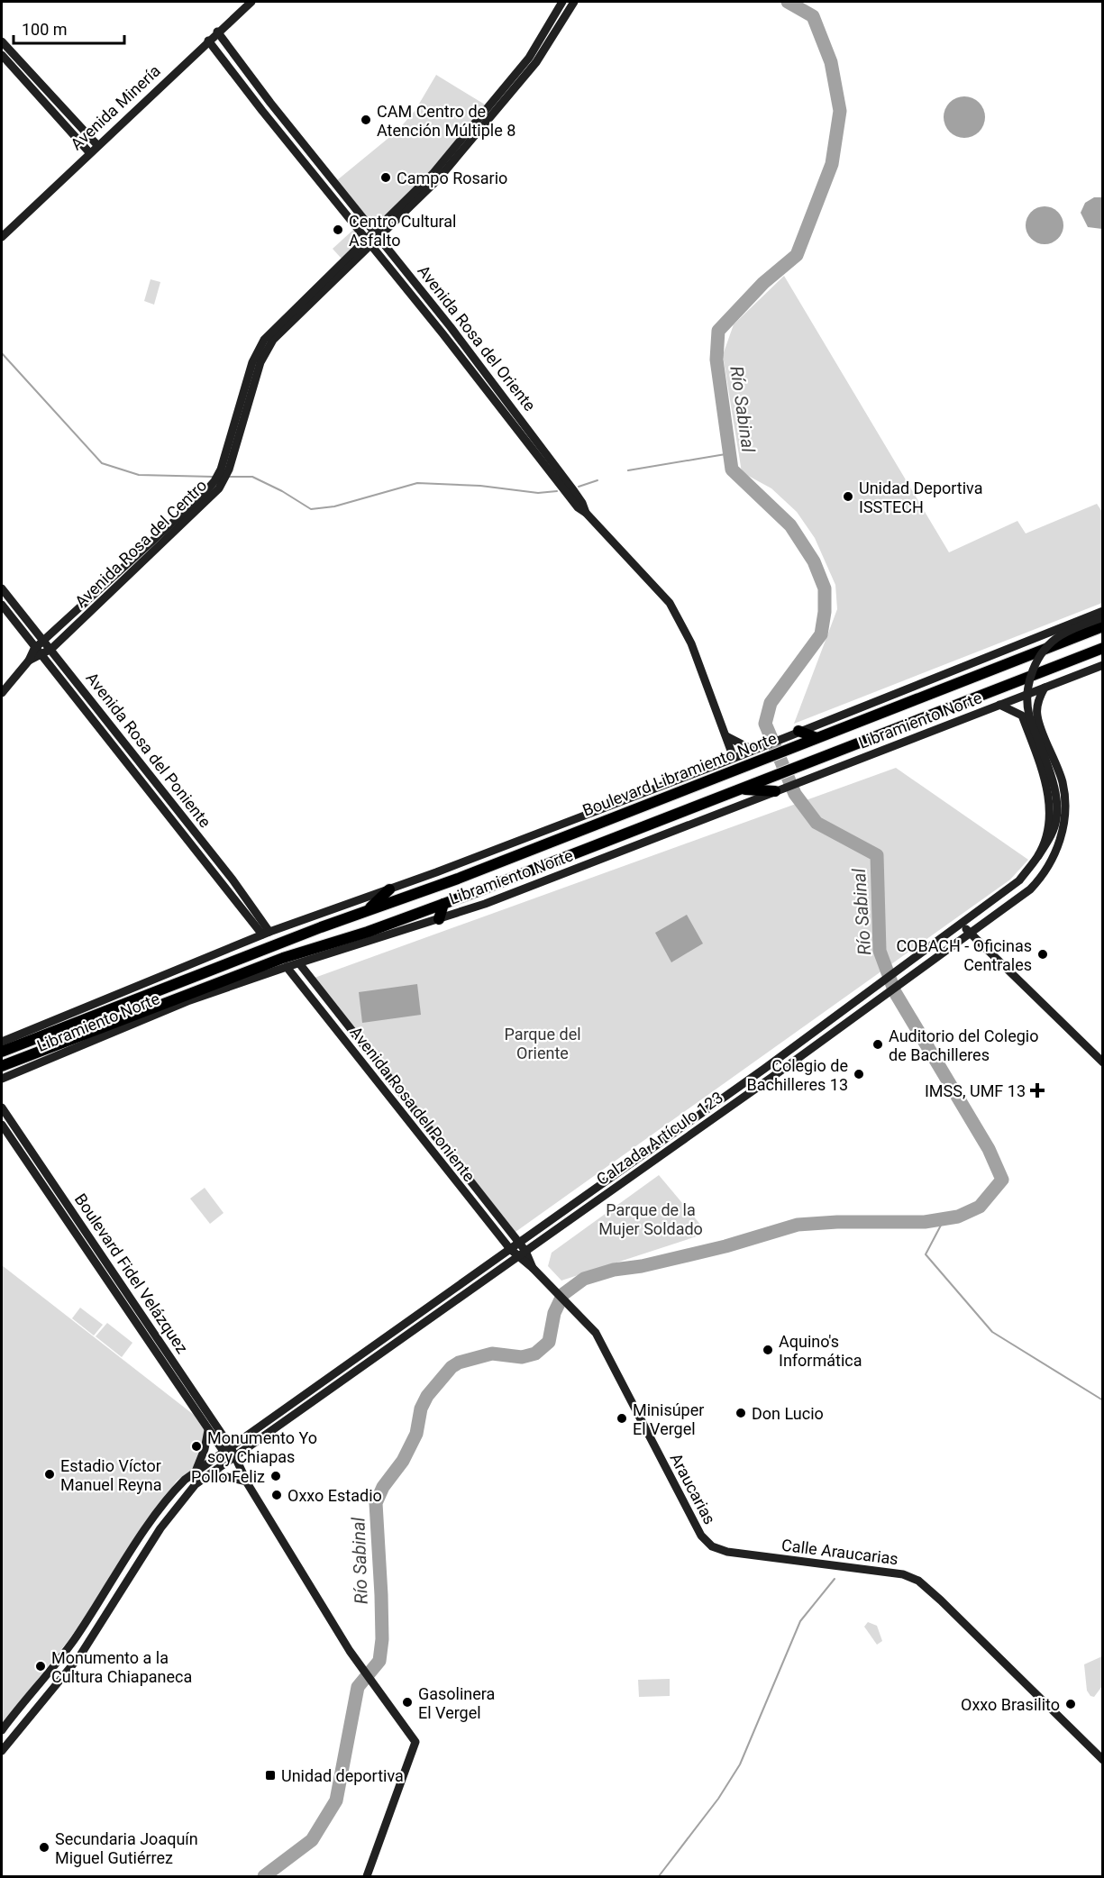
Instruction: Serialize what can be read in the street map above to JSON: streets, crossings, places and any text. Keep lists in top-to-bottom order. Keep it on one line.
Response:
{"streets":{"highway":["Boulevard Libramiento Norte"],"street":["Avenida Minería","Avenida Rosa del Oriente","Avenida Rosa del Centro","Libramiento Norte","Avenida Rosa del Poniente","Calzada Artículo 123","Boulevard Fidel Velázquez","Araucarias","Calle Araucarias"]},"crossings":[["Avenida Minería","Avenida Rosa del Oriente"],["Avenida Rosa del Oriente","Avenida Rosa del Centro"],["Avenida Rosa del Oriente","Libramiento Norte"],["Avenida Rosa del Centro","Avenida Rosa del Poniente"],["Libramiento Norte","Avenida Rosa del Poniente"],["Libramiento Norte","Boulevard Libramiento Norte"],["Libramiento Norte","Calzada Artículo 123"],["Avenida Rosa del Poniente","Calzada Artículo 123"],["Calzada Artículo 123","Boulevard Fidel Velázquez"],["Araucarias","Calle Araucarias"]],"water":["Río Sabinal"],"parks":["Parque del Oriente","Parque de la Mujer Soldado"],"places":{"other":["CAM Centro de Atención Múltiple 8","Campo Rosario","Centro Cultural Asfalto","Unidad Deportiva ISSTECH","COBACH - Oficinas Centrales","Auditorio del Colegio de Bachilleres","Colegio de Bachilleres 13","Aquino's Informática","Don Lucio","Minisúper El Vergel","Monumento Yo soy Chiapas","Estadio Víctor Manuel Reyna","Pollo Feliz","Oxxo Estadio","Monumento a la Cultura Chiapaneca","Gasolinera El Vergel","Oxxo Brasilito","Secundaria Joaquín Miguel Gutiérrez"],"health":["IMSS, UMF 13"],"transit":["Unidad deportiva"]},"scale_bar":"100 m"}
